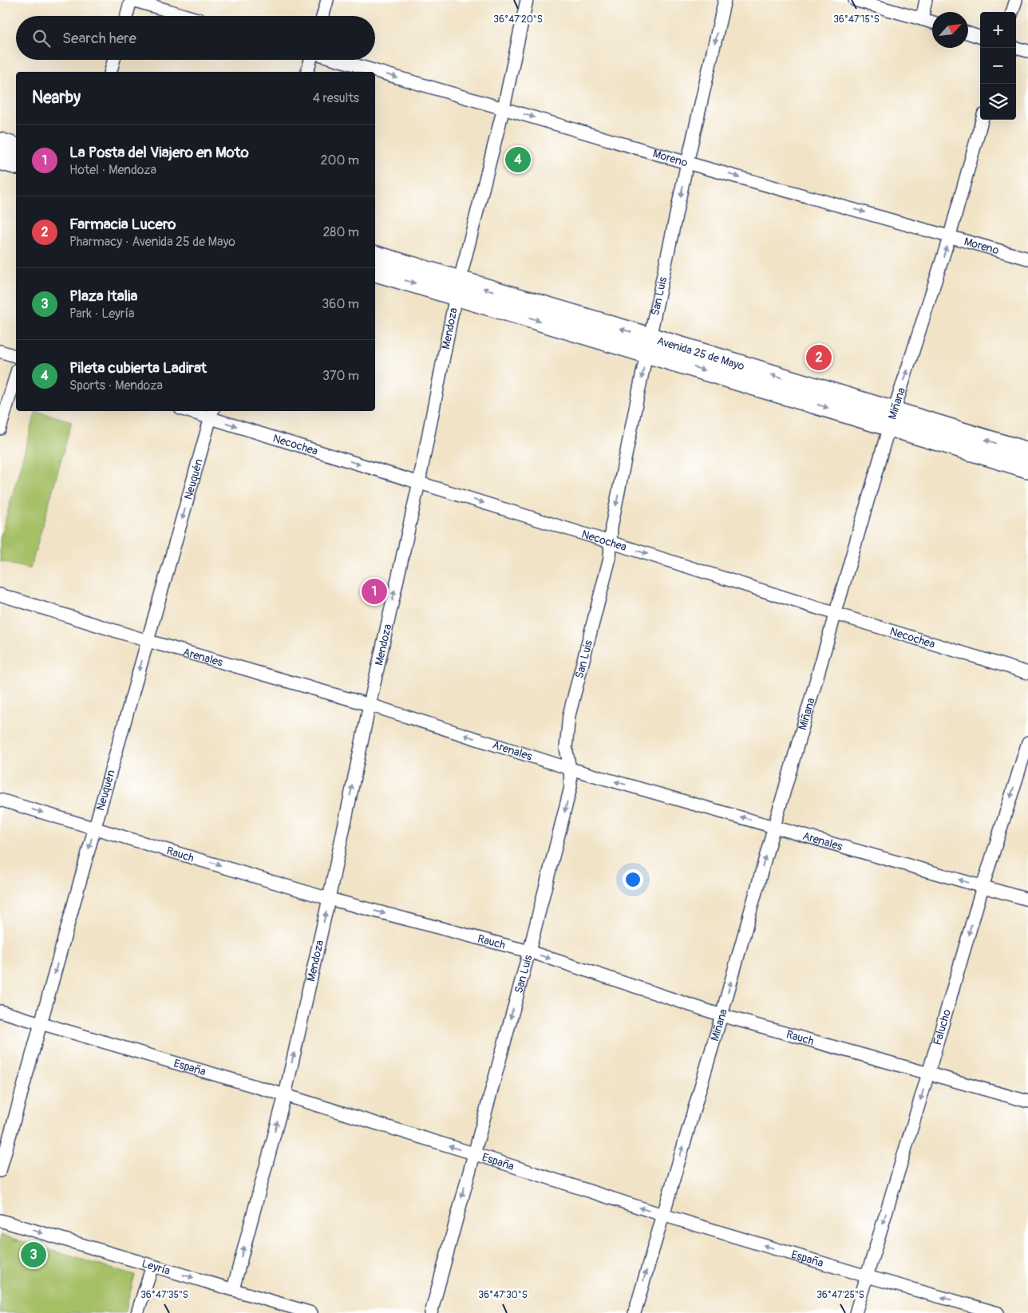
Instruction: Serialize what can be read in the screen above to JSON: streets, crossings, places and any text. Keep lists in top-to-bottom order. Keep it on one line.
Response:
{"streets":{"main road":["Avenida 25 de Mayo"],"street":["Moreno","San Luis","Mendoza","Miñana","Necochea","Neuquén","Arenales","Rauch","Falucho","España","Leyría"]},"crossings":[["Moreno","San Luis"],["Moreno","Mendoza"],["Moreno","Miñana"],["San Luis","Avenida 25 de Mayo"],["San Luis","Necochea"],["San Luis","Arenales"],["San Luis","Rauch"],["San Luis","España"],["Mendoza","Avenida 25 de Mayo"],["Mendoza","Necochea"],["Mendoza","Arenales"],["Mendoza","Rauch"],["Mendoza","España"],["Mendoza","Leyría"],["Avenida 25 de Mayo","Miñana"],["Miñana","Necochea"],["Miñana","Arenales"],["Miñana","Rauch"],["Miñana","España"],["Necochea","Neuquén"],["Neuquén","Arenales"],["Neuquén","Rauch"],["Neuquén","España"],["Arenales","Falucho"],["Rauch","Falucho"],["Falucho","España"]],"one_way":["Moreno","San Luis","Mendoza","Miñana","Necochea","Neuquén","Arenales","Rauch","Falucho","España","Leyría"],"north":"top right","page":{"map_buttons":["+","−"],"search":"Search here","heading":["Nearby","4 results"],"list":[{"mark":"1","name":"La Posta del Viajero en Moto","note":"Hotel · Mendoza","value":"200 m"},{"mark":"2","name":"Farmacia Lucero","note":"Pharmacy · Avenida 25 de Mayo","value":"280 m"},{"mark":"3","name":"Plaza Italia","note":"Park · Leyría","value":"360 m"},{"mark":"4","name":"Pileta cubierta Ladirat","note":"Sports · Mendoza","value":"370 m"}],"pins":["4","2","1","3"]},"coordinates":["36°47'20\"S","36°47'15\"S","36°47'35\"S","36°47'30\"S","36°47'25\"S"]}
